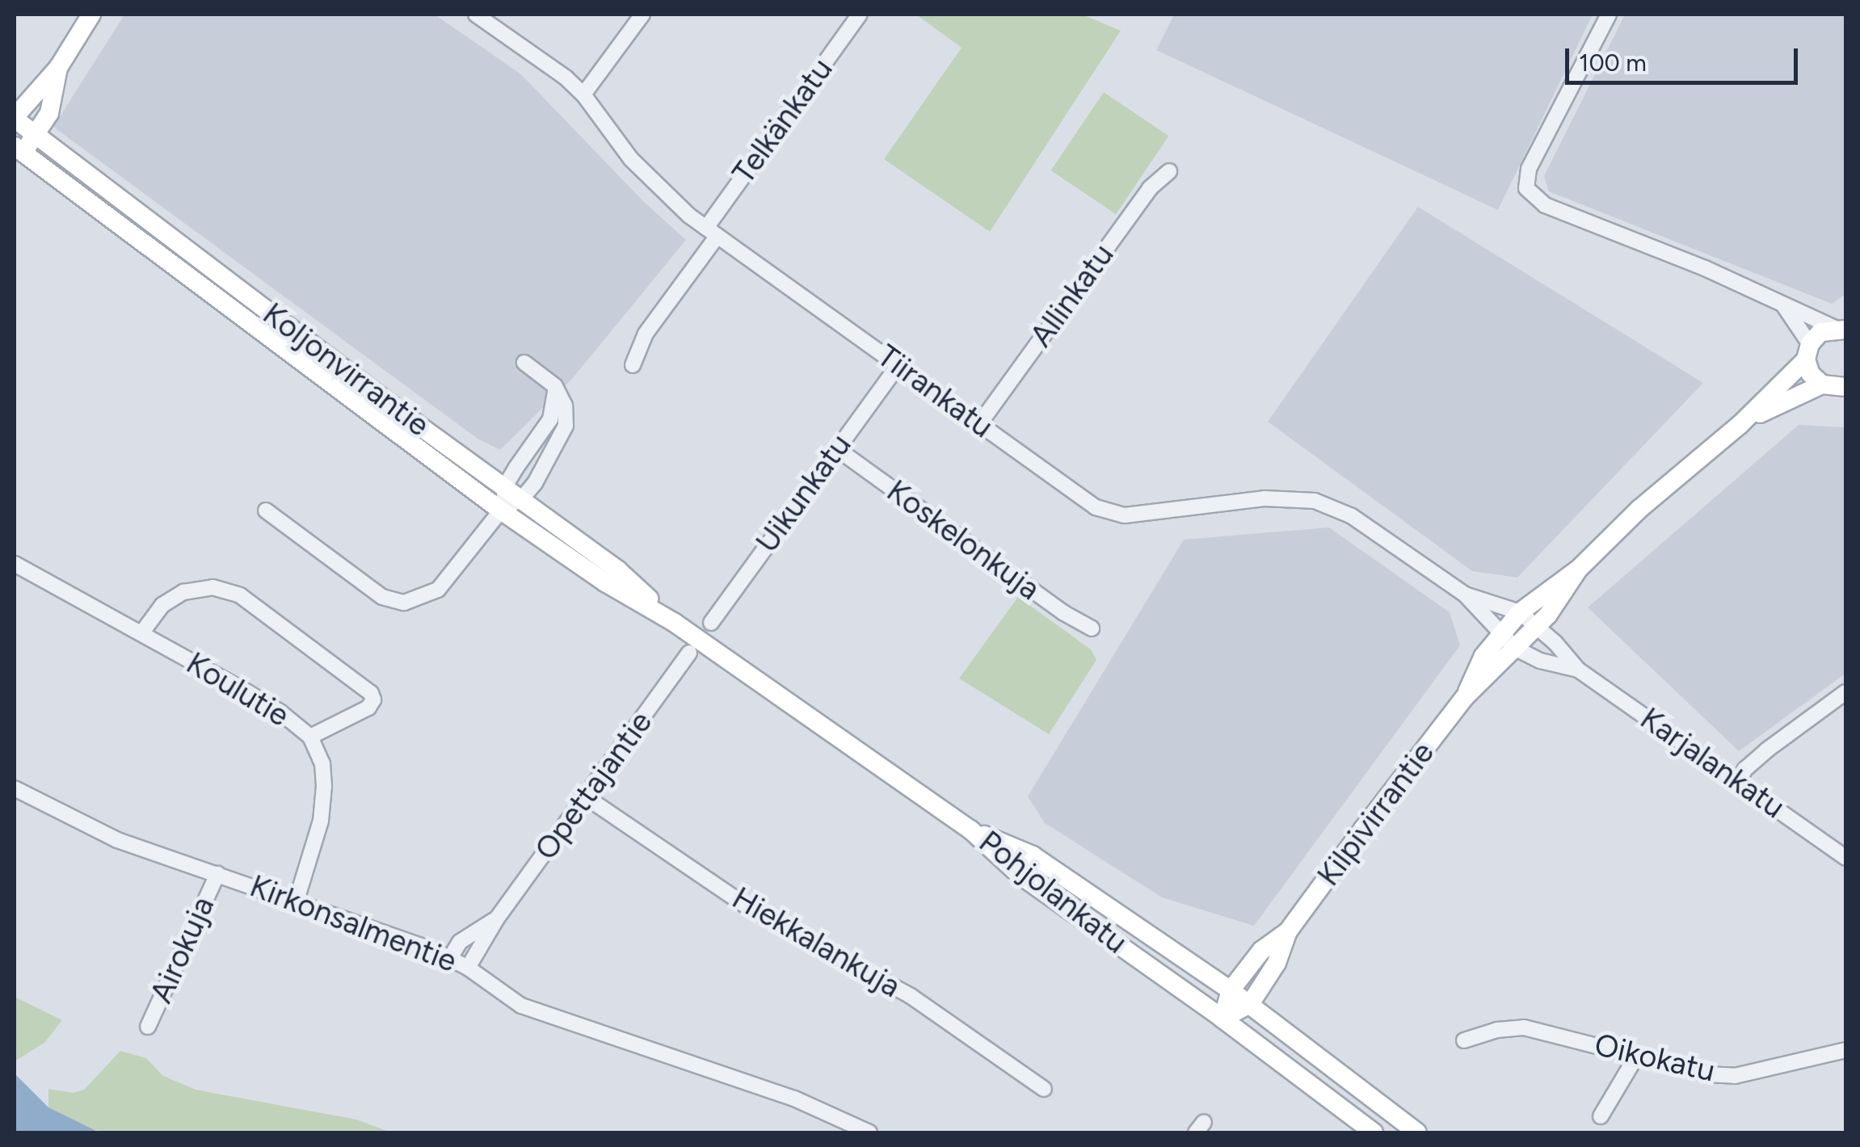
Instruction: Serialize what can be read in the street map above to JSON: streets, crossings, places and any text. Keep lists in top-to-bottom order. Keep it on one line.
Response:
{"streets":{"main road":["Koljonvirrantie","Kilpivirrantie","Pohjolankatu"],"street":["Telkänkatu","Allinkatu","Tiirankatu","Uikunkatu","Koskelonkuja","Koulutie","Karjalankatu","Opettajantie","Kirkonsalmentie","Hiekkalankuja","Airokuja","Oikokatu"]},"crossings":[["Telkänkatu","Tiirankatu"],["Allinkatu","Tiirankatu"],["Koljonvirrantie","Pohjolankatu"],["Tiirankatu","Uikunkatu"],["Tiirankatu","Karjalankatu"],["Tiirankatu","Kilpivirrantie"],["Uikunkatu","Koskelonkuja"],["Koulutie","Kirkonsalmentie"],["Karjalankatu","Kilpivirrantie"],["Opettajantie","Kirkonsalmentie"],["Opettajantie","Hiekkalankuja"],["Kilpivirrantie","Pohjolankatu"],["Kirkonsalmentie","Airokuja"]],"scale_bar":"100 m"}
